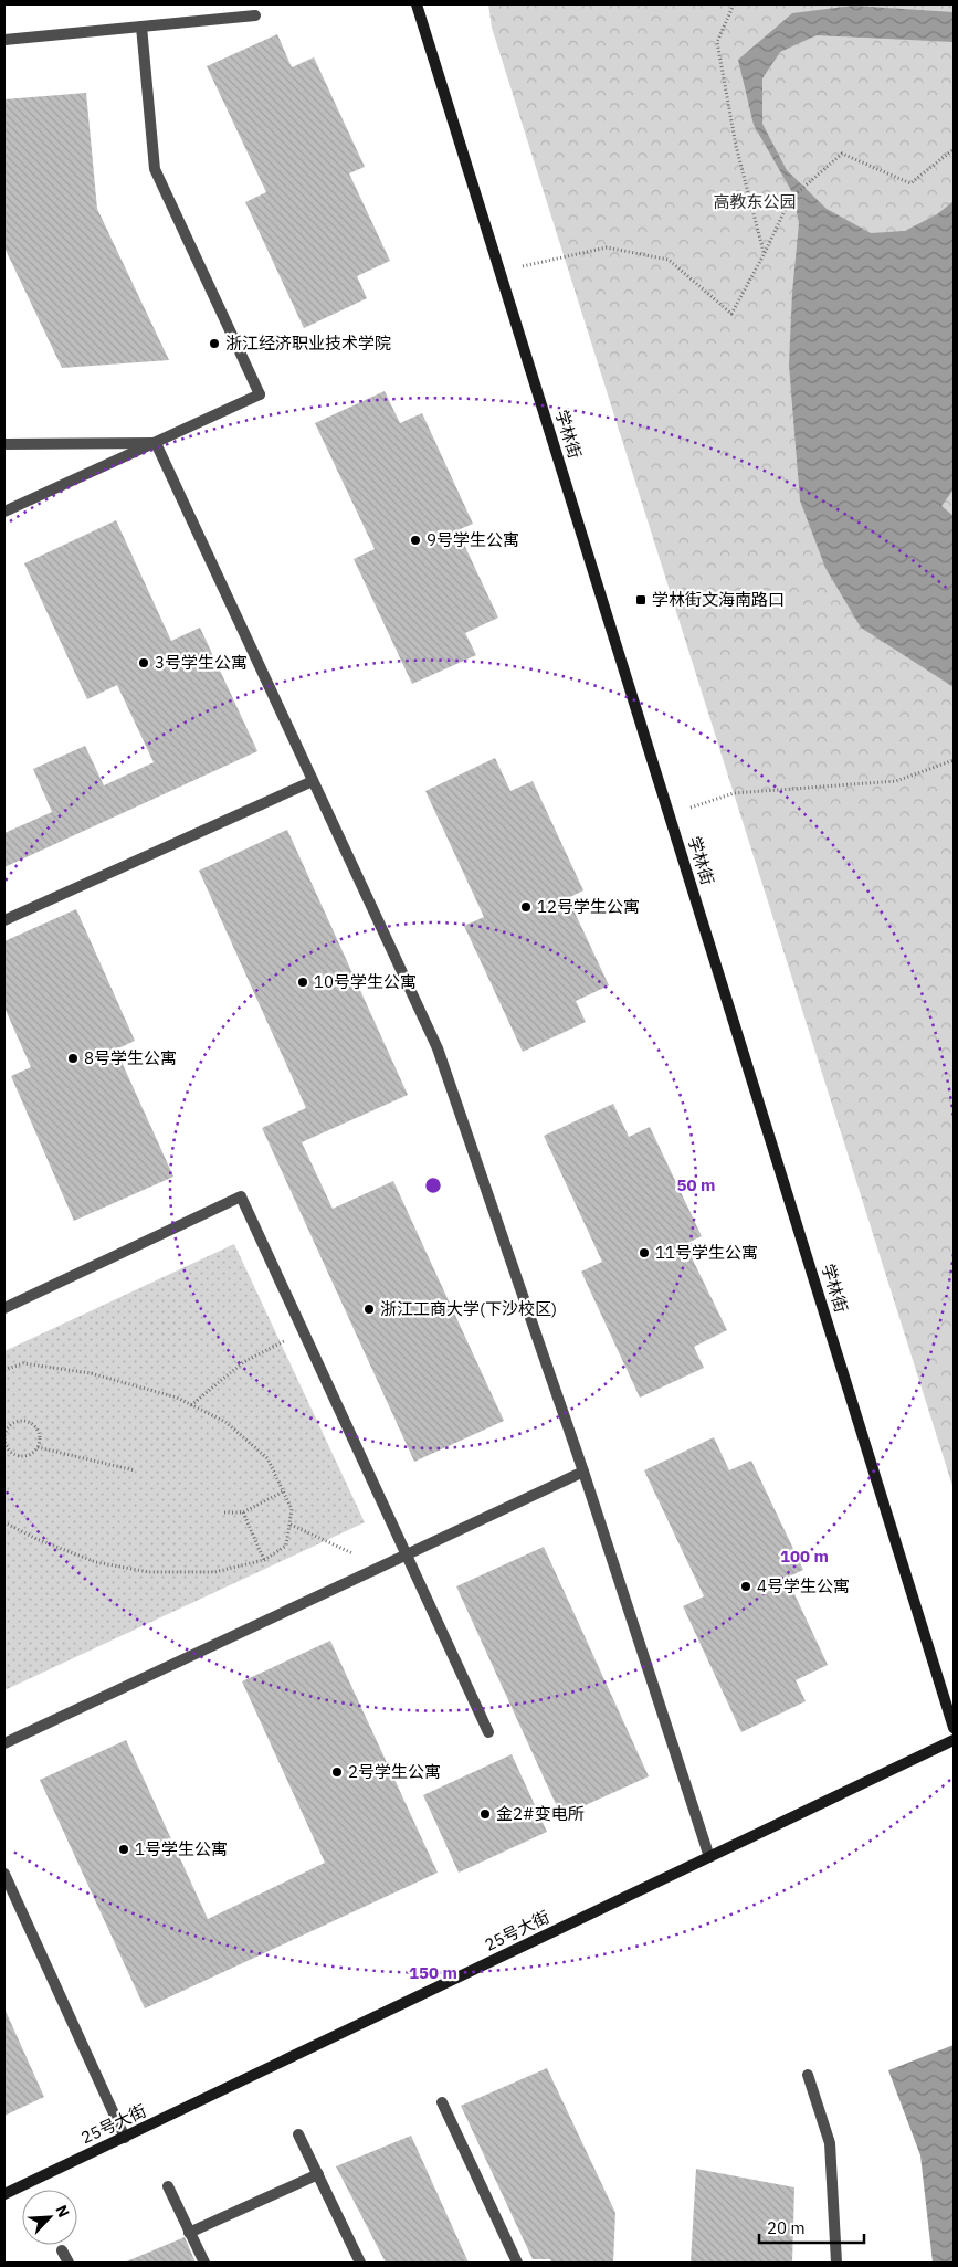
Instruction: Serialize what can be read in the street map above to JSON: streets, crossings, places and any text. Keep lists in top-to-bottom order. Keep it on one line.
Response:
{"streets":{"main road":["学林街","25号大街"]},"parks":["高教东公园"],"places":{"other":["浙江经济职业技术学院","9号学生公寓","3号学生公寓","12号学生公寓","10号学生公寓","8号学生公寓","11号学生公寓","浙江工商大学(下沙校区)","4号学生公寓","2号学生公寓","金2#变电所","1号学生公寓"],"transit":["学林街文海南路口"]},"scale_bar":"20 m","north":"top right","rings":["50 m","100 m","150 m"]}
